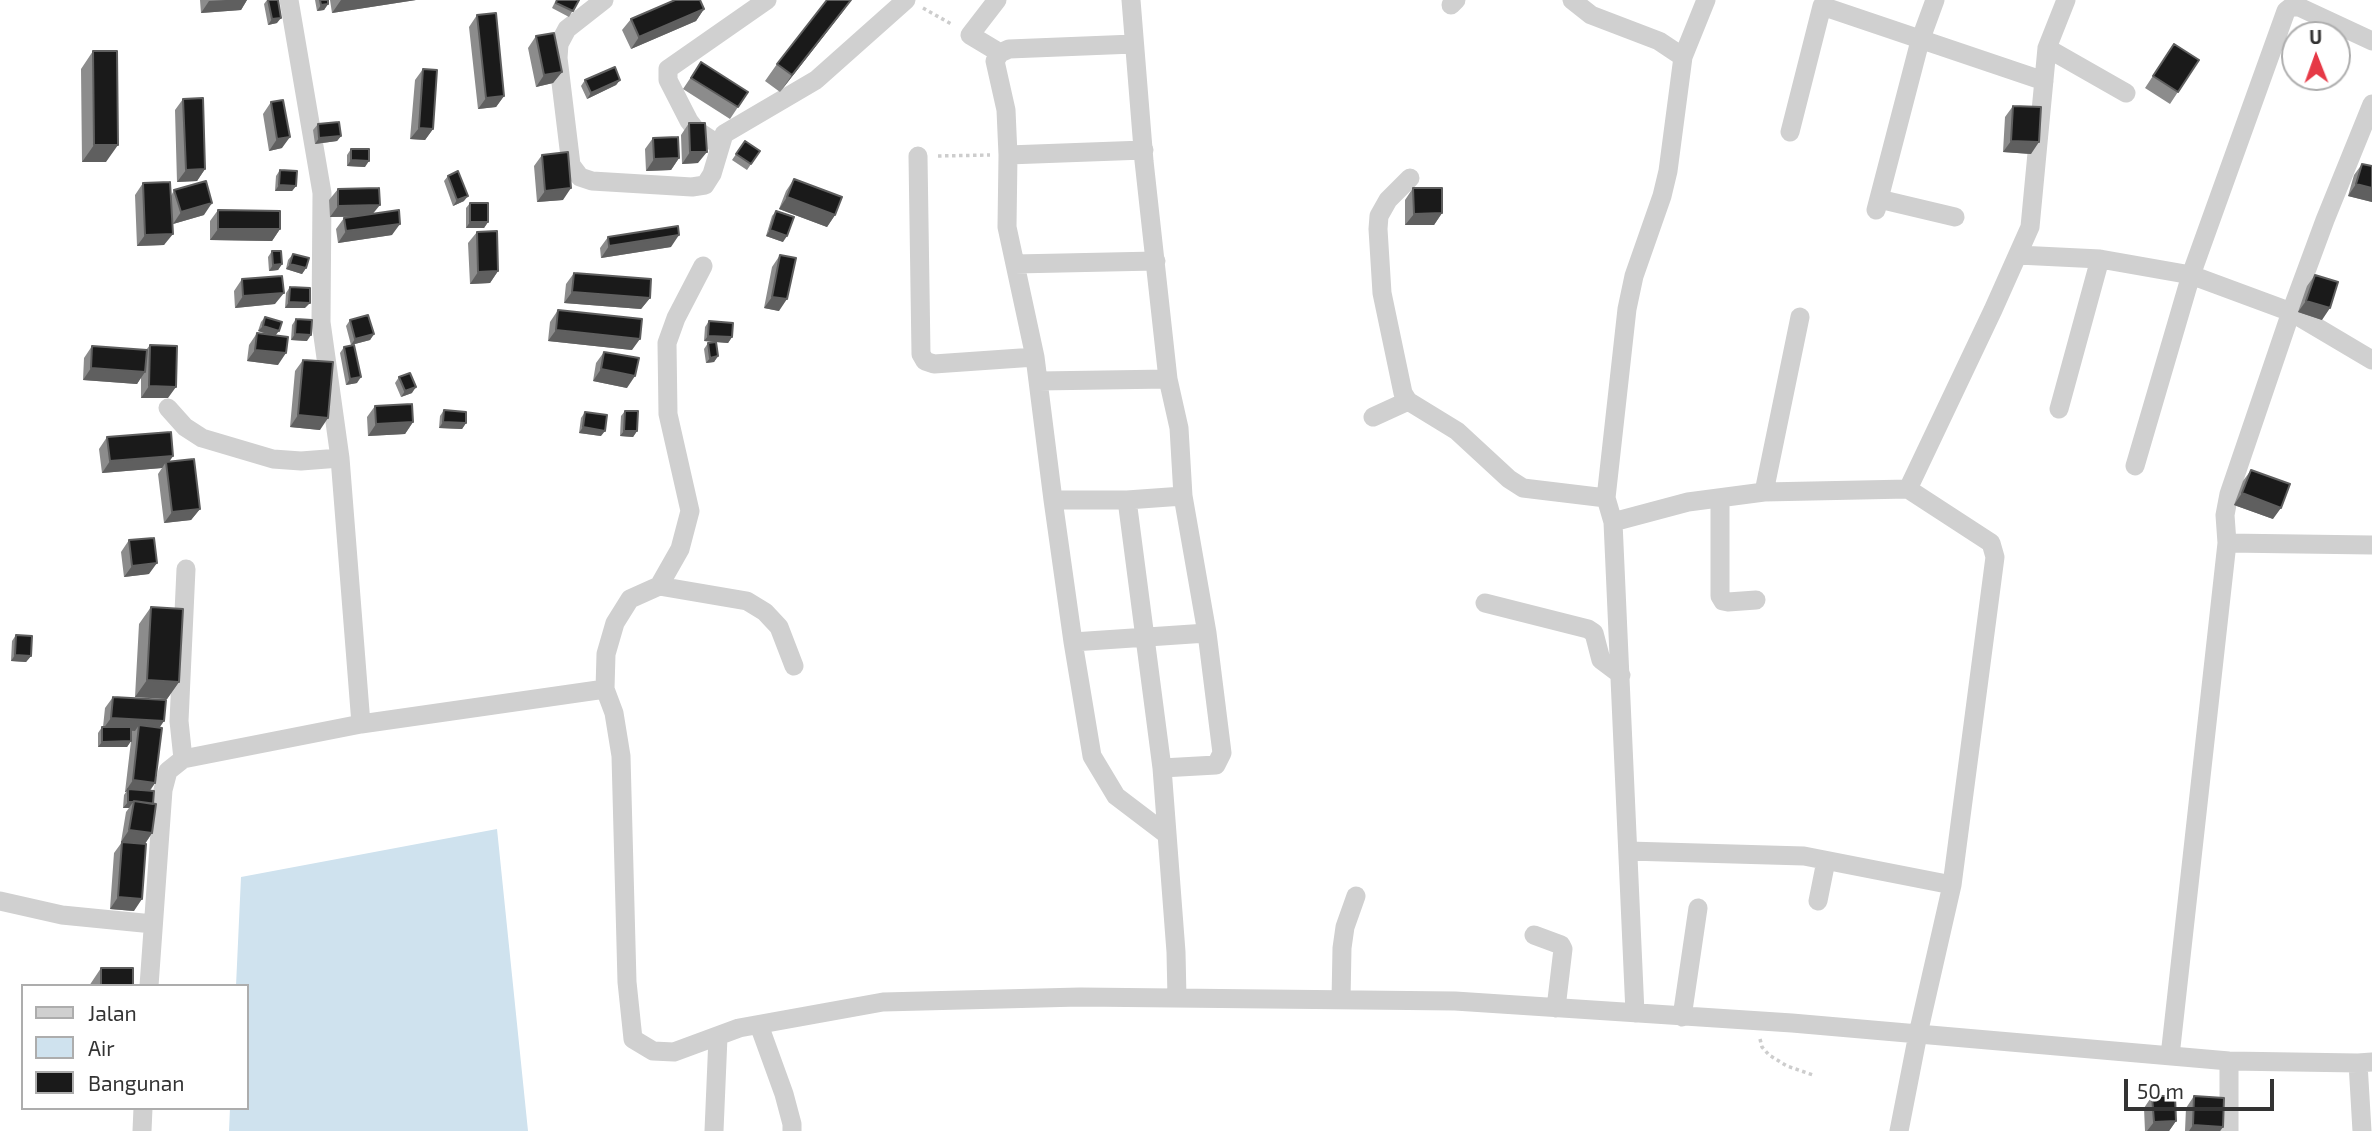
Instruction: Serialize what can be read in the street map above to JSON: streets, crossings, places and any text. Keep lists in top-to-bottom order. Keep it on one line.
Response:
{"legend":["Jalan","Air","Bangunan"],"scale_bar":"50 m","north":"top"}
